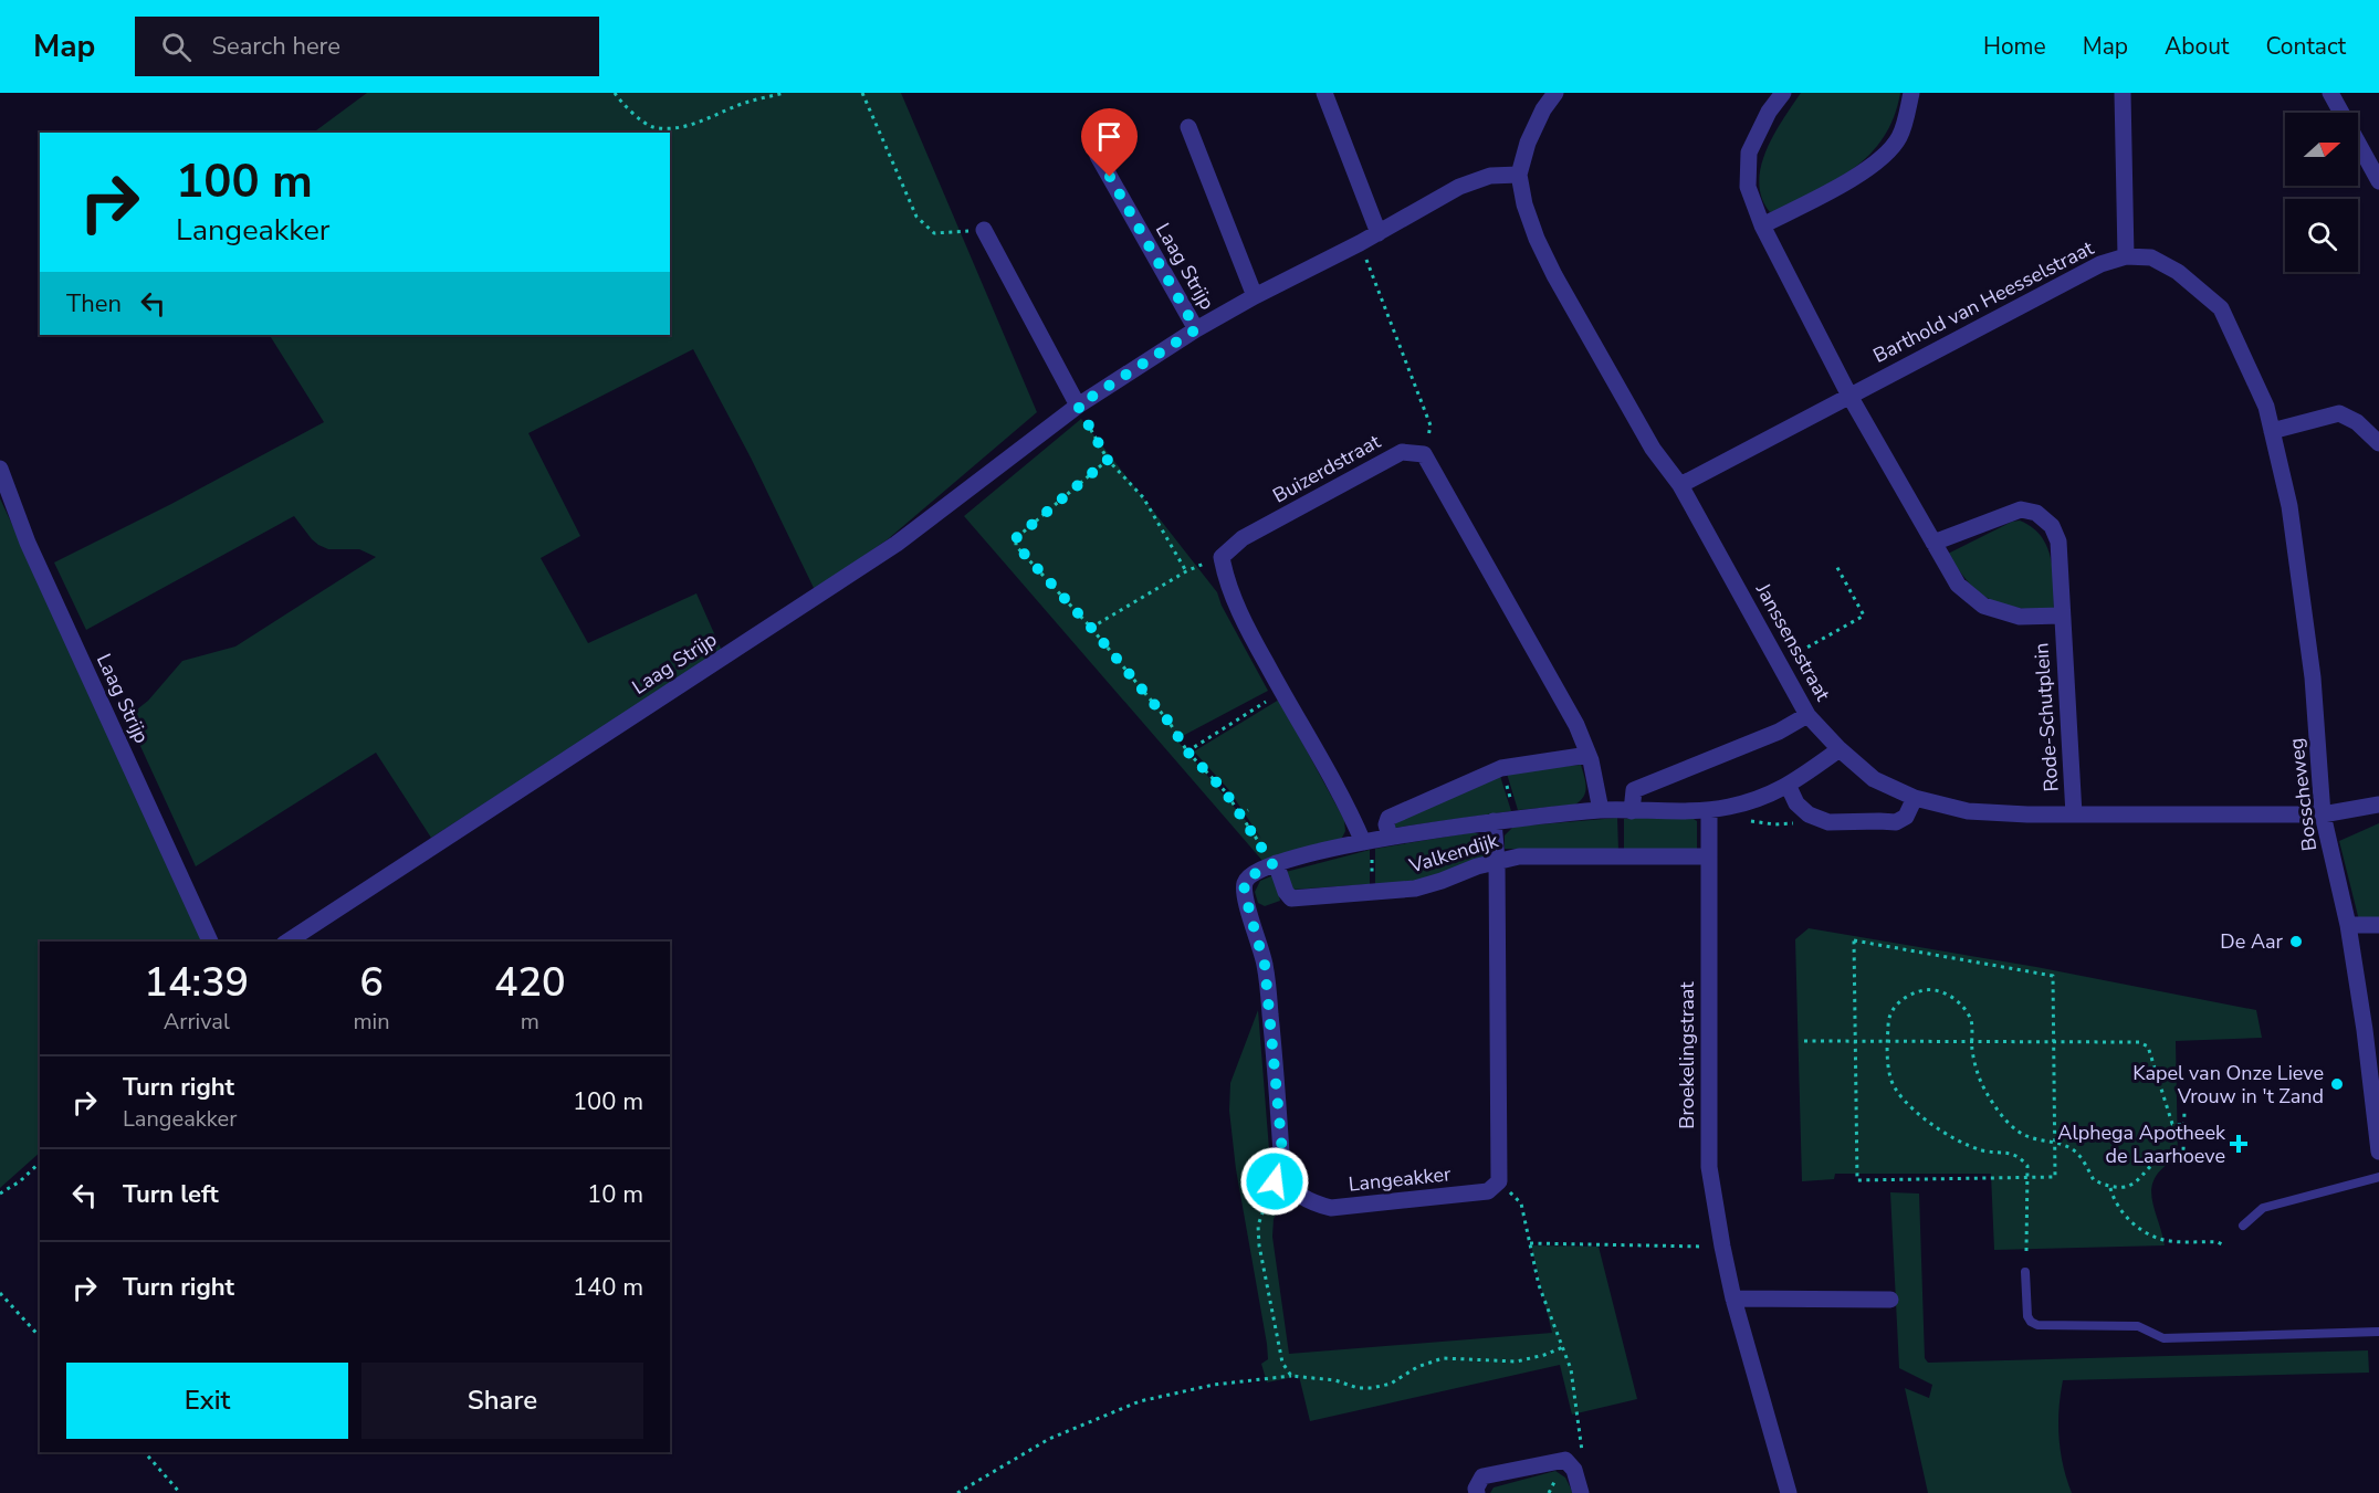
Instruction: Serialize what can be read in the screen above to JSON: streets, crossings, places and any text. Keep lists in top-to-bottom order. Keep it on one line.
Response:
{"streets":{"street":["Laag Strijp","Barthold van Heesselstraat","Buizerdstraat","Janssensstraat","Rode-Schutplein","Bosscheweg","Valkendijk","Broekelingstraat","Langeakker"]},"crossings":[["Laag Strijp","Janssensstraat"],["Barthold van Heesselstraat","Janssensstraat"],["Barthold van Heesselstraat","Rode-Schutplein"],["Barthold van Heesselstraat","Bosscheweg"],["Buizerdstraat","Valkendijk"],["Janssensstraat","Rode-Schutplein"],["Janssensstraat","Bosscheweg"],["Janssensstraat","Valkendijk"],["Valkendijk","Broekelingstraat"]],"places":{"other":["De Aar","Kapel van Onze Lieve Vrouw in 't Zand"],"health":["Alphega Apotheek de Laarhoeve"]},"north":"right","page":{"header":"Map","search":"Search here","nav":["Home","Map","About","Contact"],"turn":["100 m","Langeakker"],"then":"Then","eta":["14:39","Arrival","6","min","420","m"],"list":[{"name":"Turn right","note":"Langeakker","value":"100 m"},{"name":"Turn left","value":"10 m"},{"name":"Turn right","value":"140 m"}],"buttons":["Exit","Share"]}}
